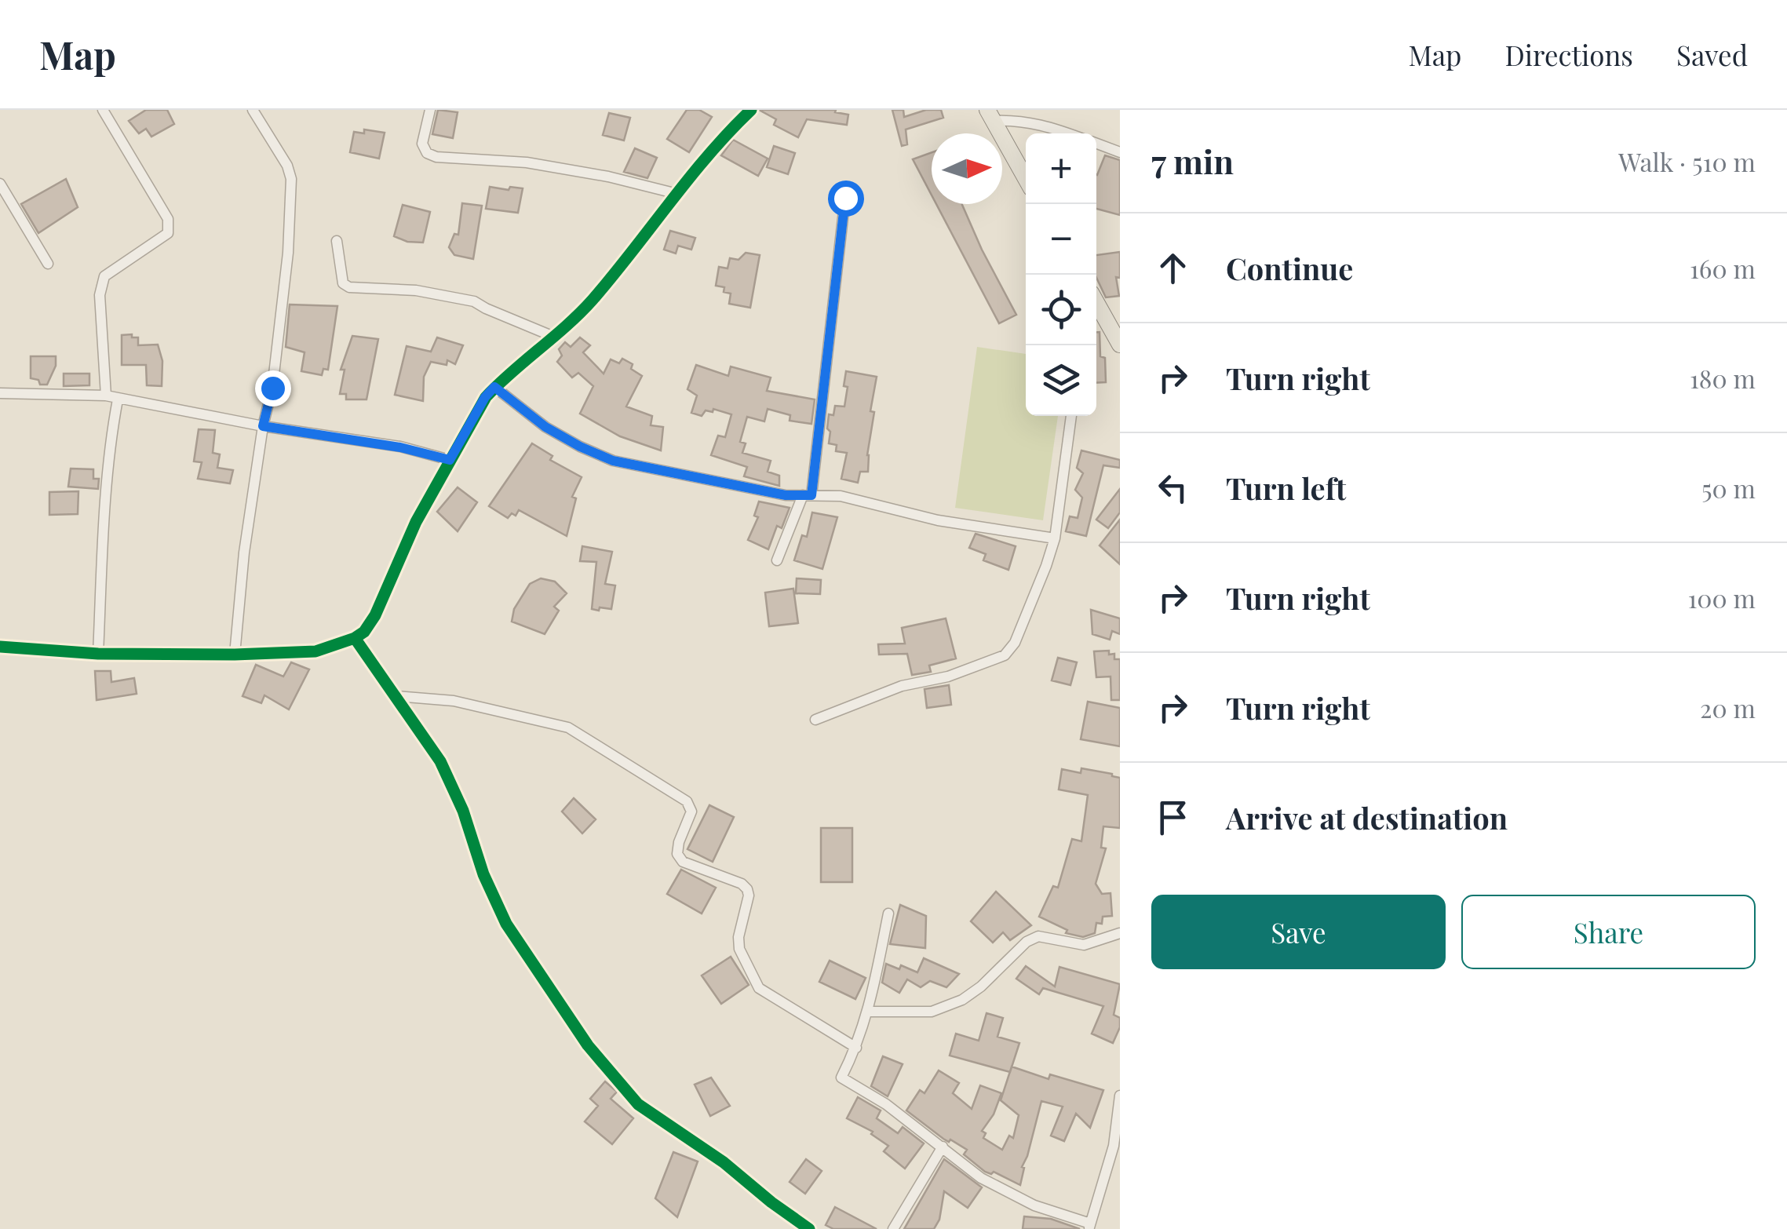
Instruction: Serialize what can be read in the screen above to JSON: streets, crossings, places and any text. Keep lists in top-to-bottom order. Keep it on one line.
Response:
{"north":"right","page":{"header":"Map","nav":["Map","Directions","Saved"],"heading":["7 min","Walk · 510 m"],"map_buttons":["+","−"],"list":[["Continue","160 m"],["Turn right","180 m"],["Turn left","50 m"],["Turn right","100 m"],["Turn right","20 m"],"Arrive at destination"],"buttons":["Save","Share"]}}
